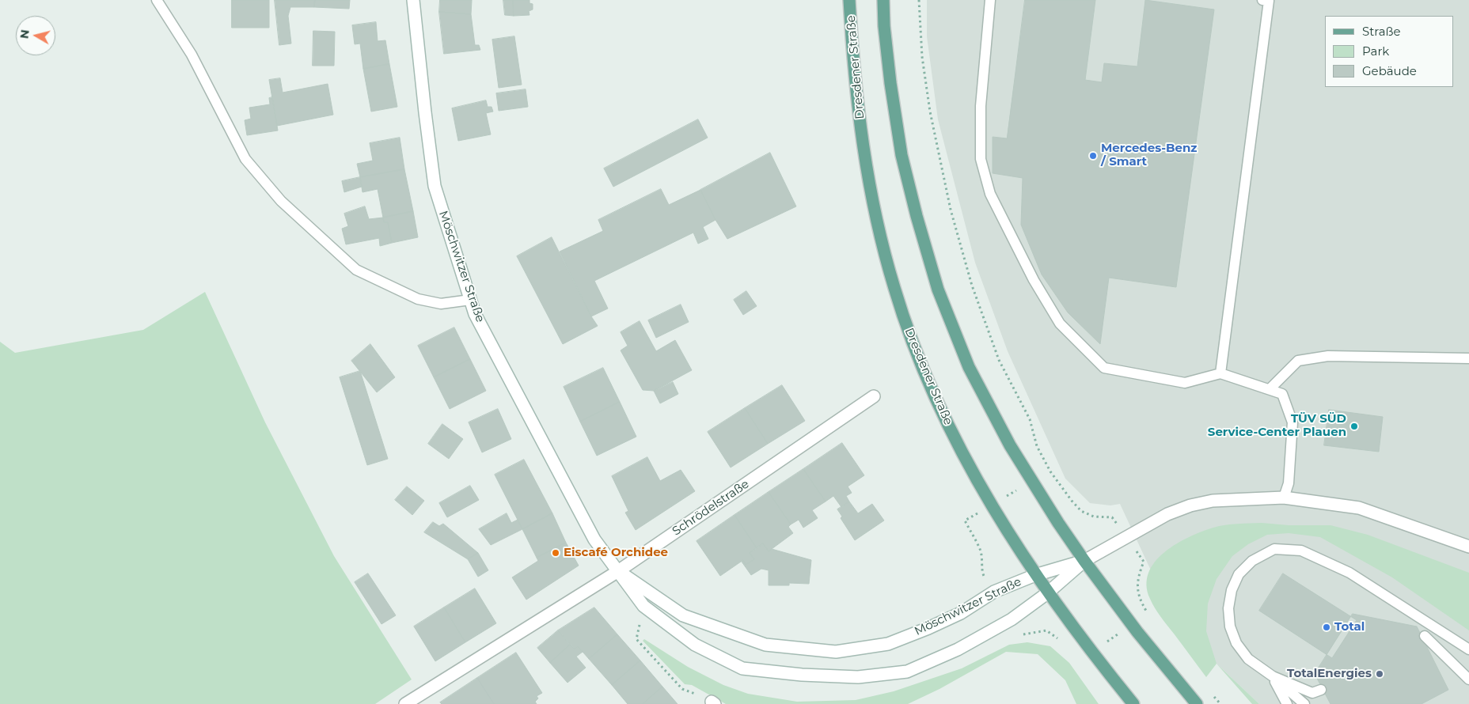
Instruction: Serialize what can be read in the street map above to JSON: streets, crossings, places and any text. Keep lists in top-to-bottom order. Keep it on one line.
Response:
{"streets":{"main road":["Dresdener Straße","Möschwitzer Straße","Schrödelstraße"]},"crossings":[["Dresdener Straße","Möschwitzer Straße"],["Möschwitzer Straße","Schrödelstraße"]],"places":["Mercedes-Benz / Smart","TÜV SÜD Service-Center Plauen","Eiscafé Orchidee","Total","TotalEnergies"],"legend":["Straße","Park","Gebäude"],"north":"left"}
